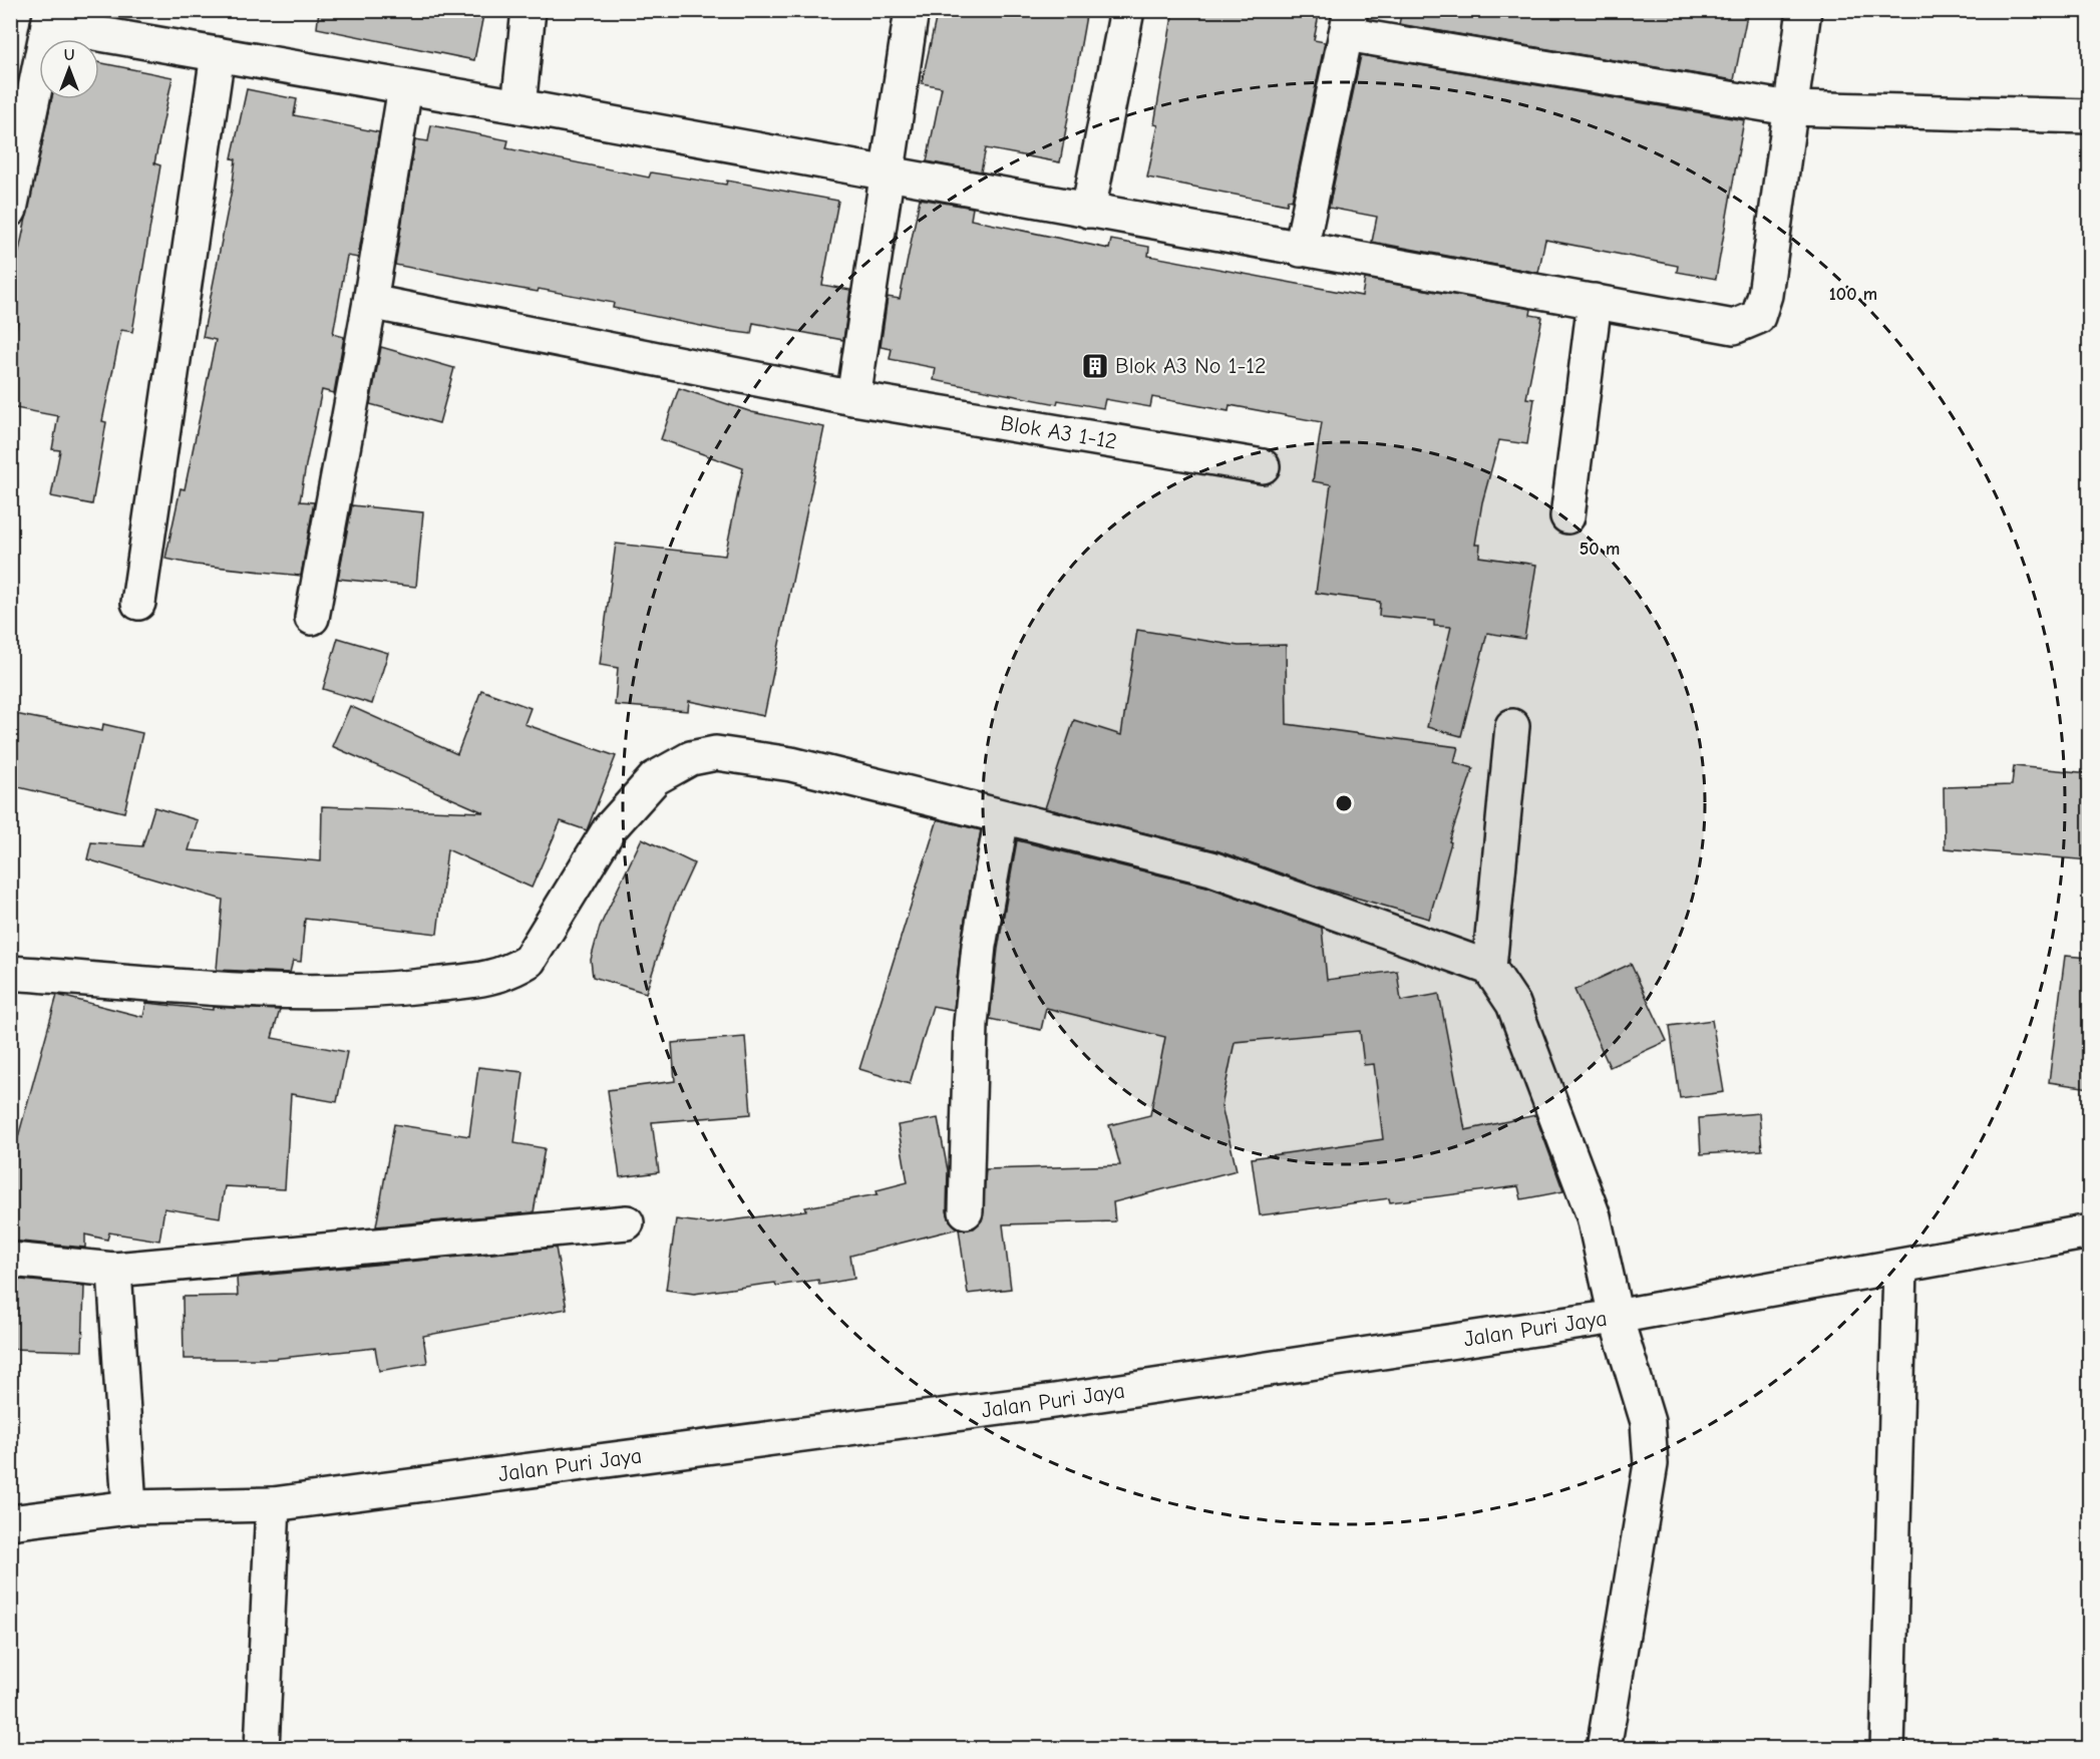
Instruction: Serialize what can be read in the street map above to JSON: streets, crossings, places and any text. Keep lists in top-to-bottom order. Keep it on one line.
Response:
{"streets":{"street":["Blok A3 1-12","Jalan Puri Jaya"]},"places":{"building":["Blok A3 No 1-12"]},"north":"top","rings":["100 m","50 m"]}
